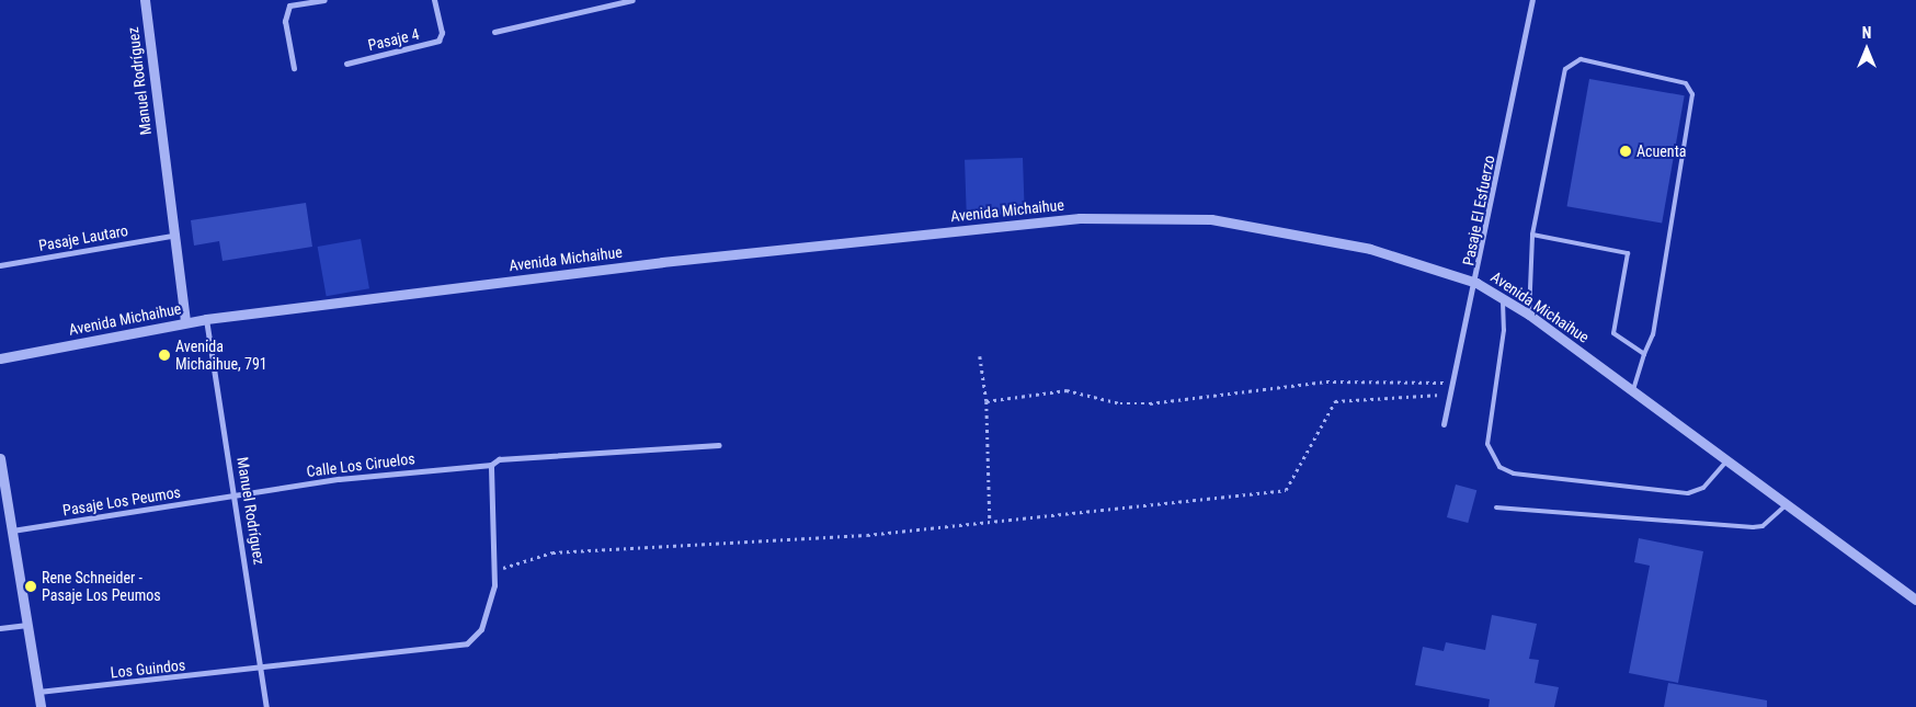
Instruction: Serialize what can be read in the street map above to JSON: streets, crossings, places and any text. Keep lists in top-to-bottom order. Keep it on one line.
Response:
{"streets":{"street":["Pasaje 4","Manuel Rodríguez","Avenida Michaihue","Pasaje El Esfuerzo","Pasaje Lautaro","Calle Los Ciruelos","Pasaje Los Peumos","Los Guindos"]},"crossings":[["Manuel Rodríguez","Avenida Michaihue"],["Manuel Rodríguez","Pasaje Lautaro"],["Manuel Rodríguez","Calle Los Ciruelos"],["Manuel Rodríguez","Pasaje Los Peumos"],["Manuel Rodríguez","Los Guindos"],["Avenida Michaihue","Pasaje El Esfuerzo"],["Calle Los Ciruelos","Pasaje Los Peumos"],["Calle Los Ciruelos","Los Guindos"]],"places":["Acuenta","Avenida Michaihue, 791","Rene Schneider - Pasaje Los Peumos"],"north":"top"}
